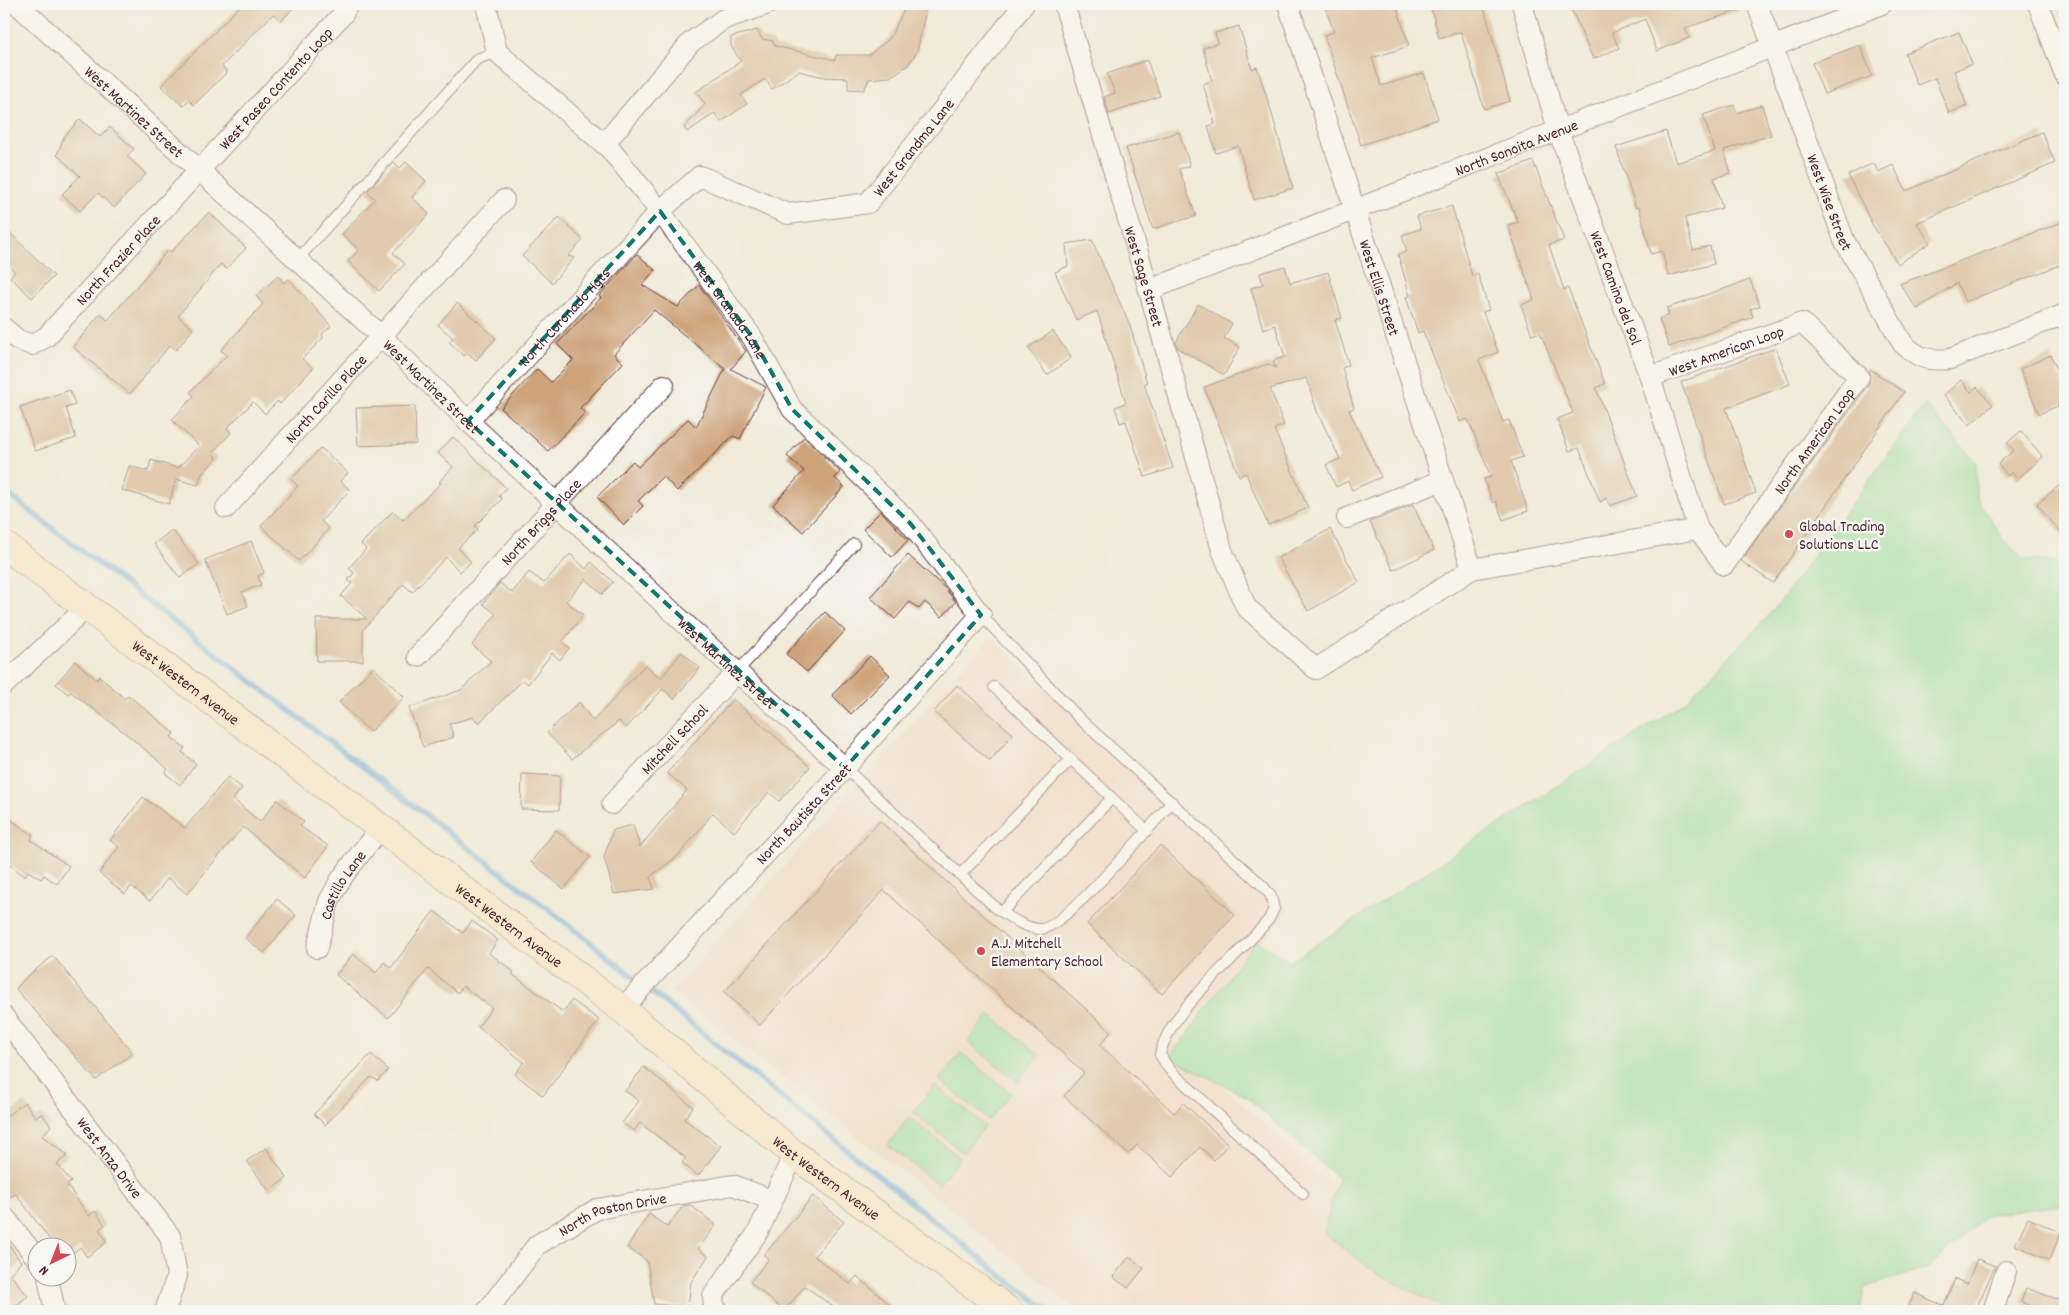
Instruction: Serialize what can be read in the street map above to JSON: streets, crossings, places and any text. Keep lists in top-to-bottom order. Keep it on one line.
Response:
{"streets":{"street":["West Paseo Contento Loop","West Martinez Street","West Grandma Lane","North Sonoita Avenue","West Wise Street","North Frazier Place","West Sage Street","West Ellis Street","West Camino del Sol","West Granada Lane","North Coronado Hgts","West American Loop","North Carillo Place","North American Loop","North Briggs Place","West Western Avenue","Mitchell School","North Bautista Street","Castillo Lane","West Anza Drive","North Poston Drive"]},"crossings":[["West Paseo Contento Loop","West Martinez Street"],["West Paseo Contento Loop","North Frazier Place"],["West Martinez Street","North Frazier Place"],["West Martinez Street","North Coronado Hgts"],["West Martinez Street","North Carillo Place"],["West Martinez Street","North Briggs Place"],["West Martinez Street","Mitchell School"],["West Martinez Street","North Bautista Street"],["West Grandma Lane","West Granada Lane"],["West Grandma Lane","North Coronado Hgts"],["North Sonoita Avenue","West Wise Street"],["North Sonoita Avenue","West Sage Street"],["North Sonoita Avenue","West Ellis Street"],["North Sonoita Avenue","West Camino del Sol"],["West Sage Street","West Ellis Street"],["West Camino del Sol","West American Loop"],["West Camino del Sol","North American Loop"],["West Granada Lane","North Coronado Hgts"],["West Granada Lane","North Bautista Street"],["West American Loop","North American Loop"],["West Western Avenue","North Bautista Street"],["West Western Avenue","Castillo Lane"]],"places":["Global Trading Solutions LLC","A.J. Mitchell Elementary School"],"north":"bottom left"}
